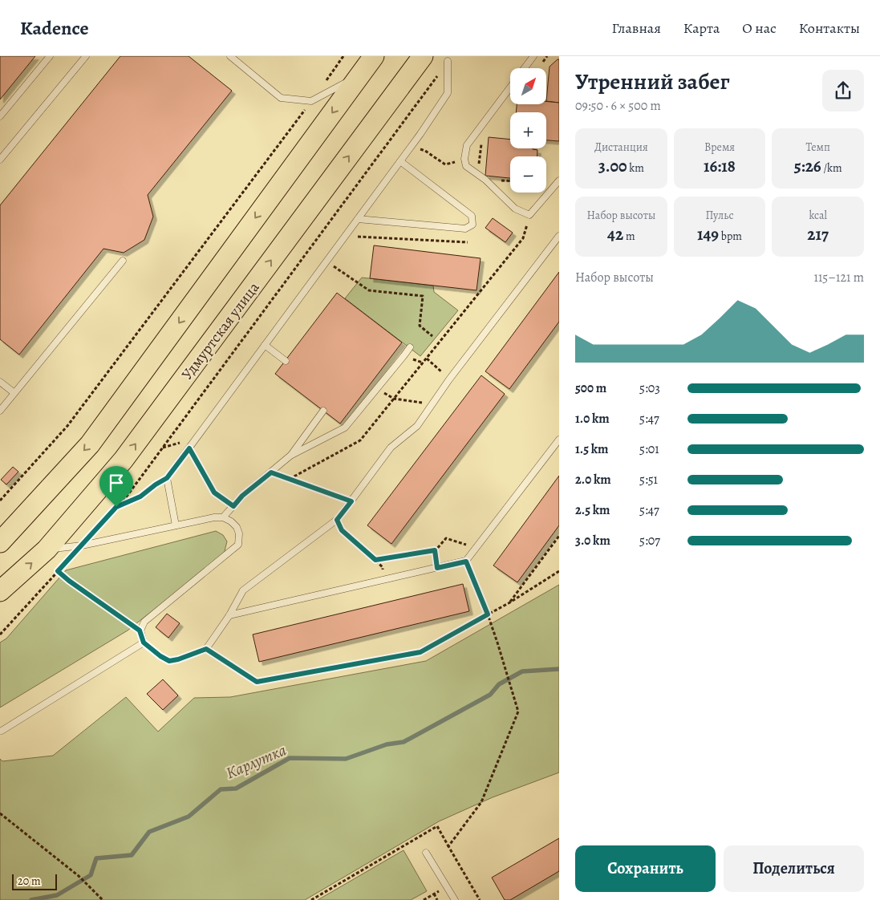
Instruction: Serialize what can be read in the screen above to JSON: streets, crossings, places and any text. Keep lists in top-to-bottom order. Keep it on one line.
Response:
{"streets":{"main road":["Удмуртская улица"]},"water":["Карлутка"],"scale_bar":"20 m","north":"top right","page":{"header":"Kadence","nav":["Главная","Карта","О нас","Контакты"],"heading":["Утренний забег","09:50 · 6 × 500 m"],"map_buttons":["+","−"],"stats":[["Дистанция","3.00 km"],["Время","16:18"],["Темп","5:26 /km"],["Набор высоты","42 m"],["Пульс","149 bpm"],["kcal","217"]],"chart":["Набор высоты","115–121 m"],"list":[{"name":"500 m","note":"5:03"},{"name":"1.0 km","note":"5:47"},{"name":"1.5 km","note":"5:01"},{"name":"2.0 km","note":"5:51"},{"name":"2.5 km","note":"5:47"},{"name":"3.0 km","note":"5:07"}],"buttons":["Сохранить","Поделиться"],"scale":"20 m"}}
